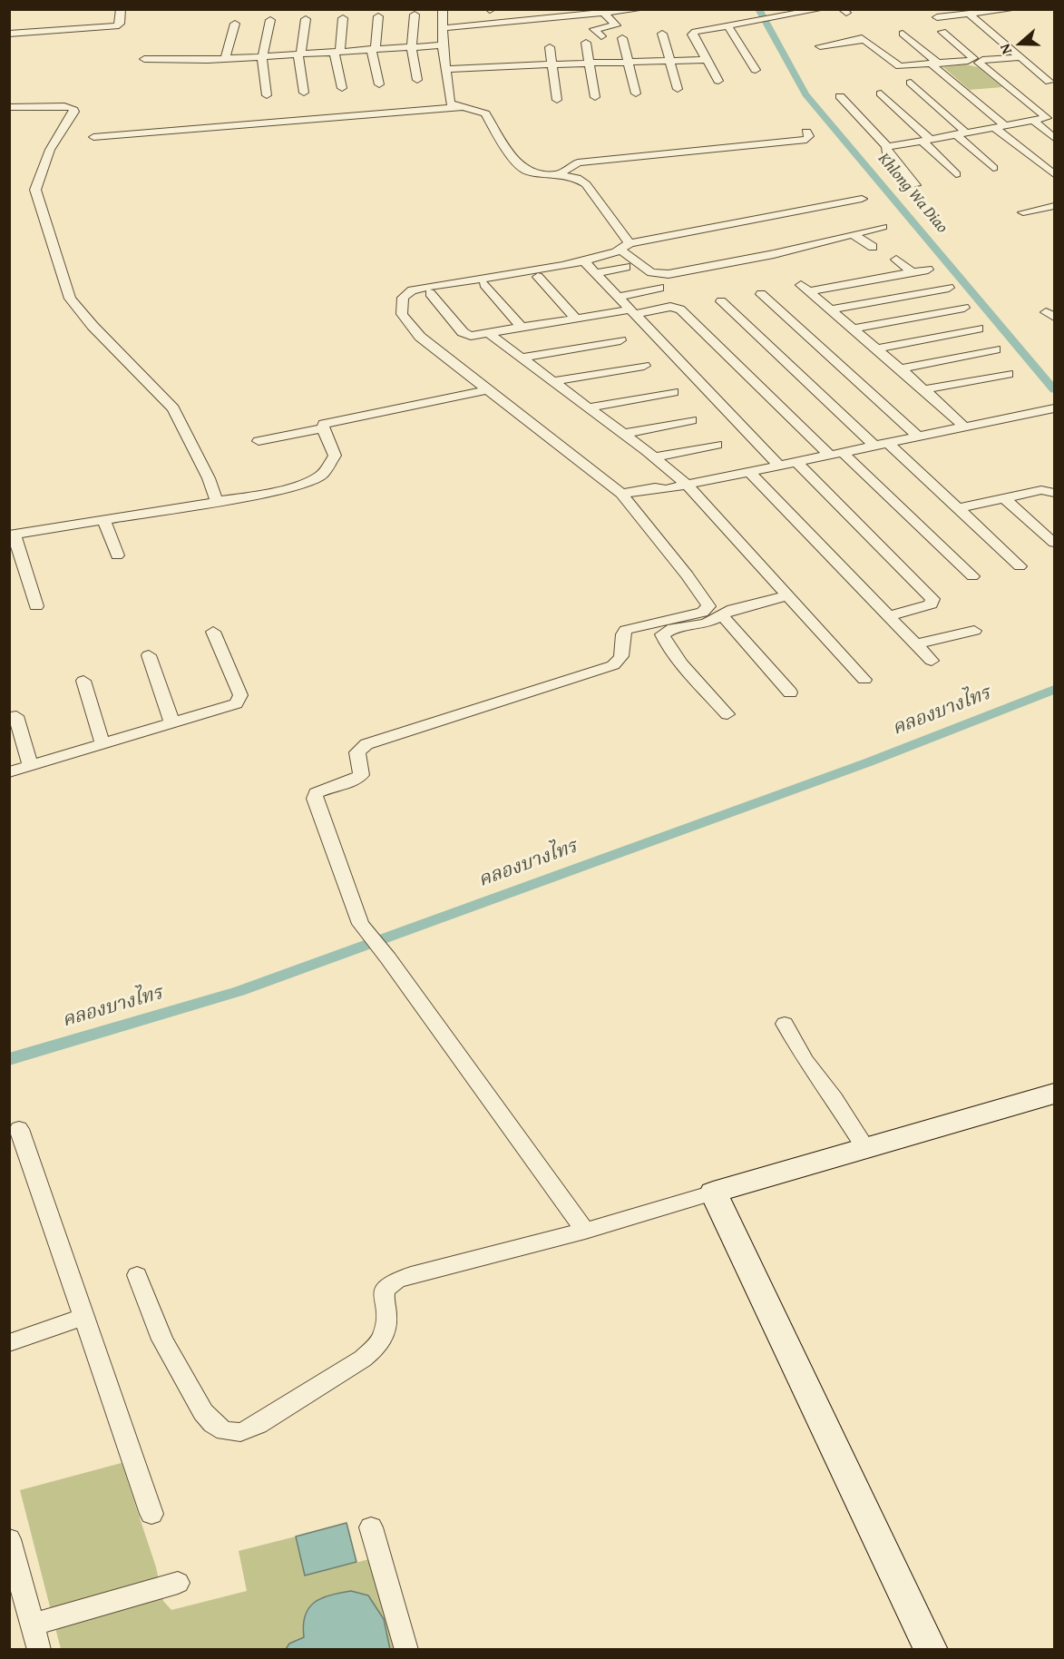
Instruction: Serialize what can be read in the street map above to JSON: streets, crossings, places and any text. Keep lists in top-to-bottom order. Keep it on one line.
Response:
{"water":["Khlong Wa Diao","คลองบางไทร"],"north":"left"}
